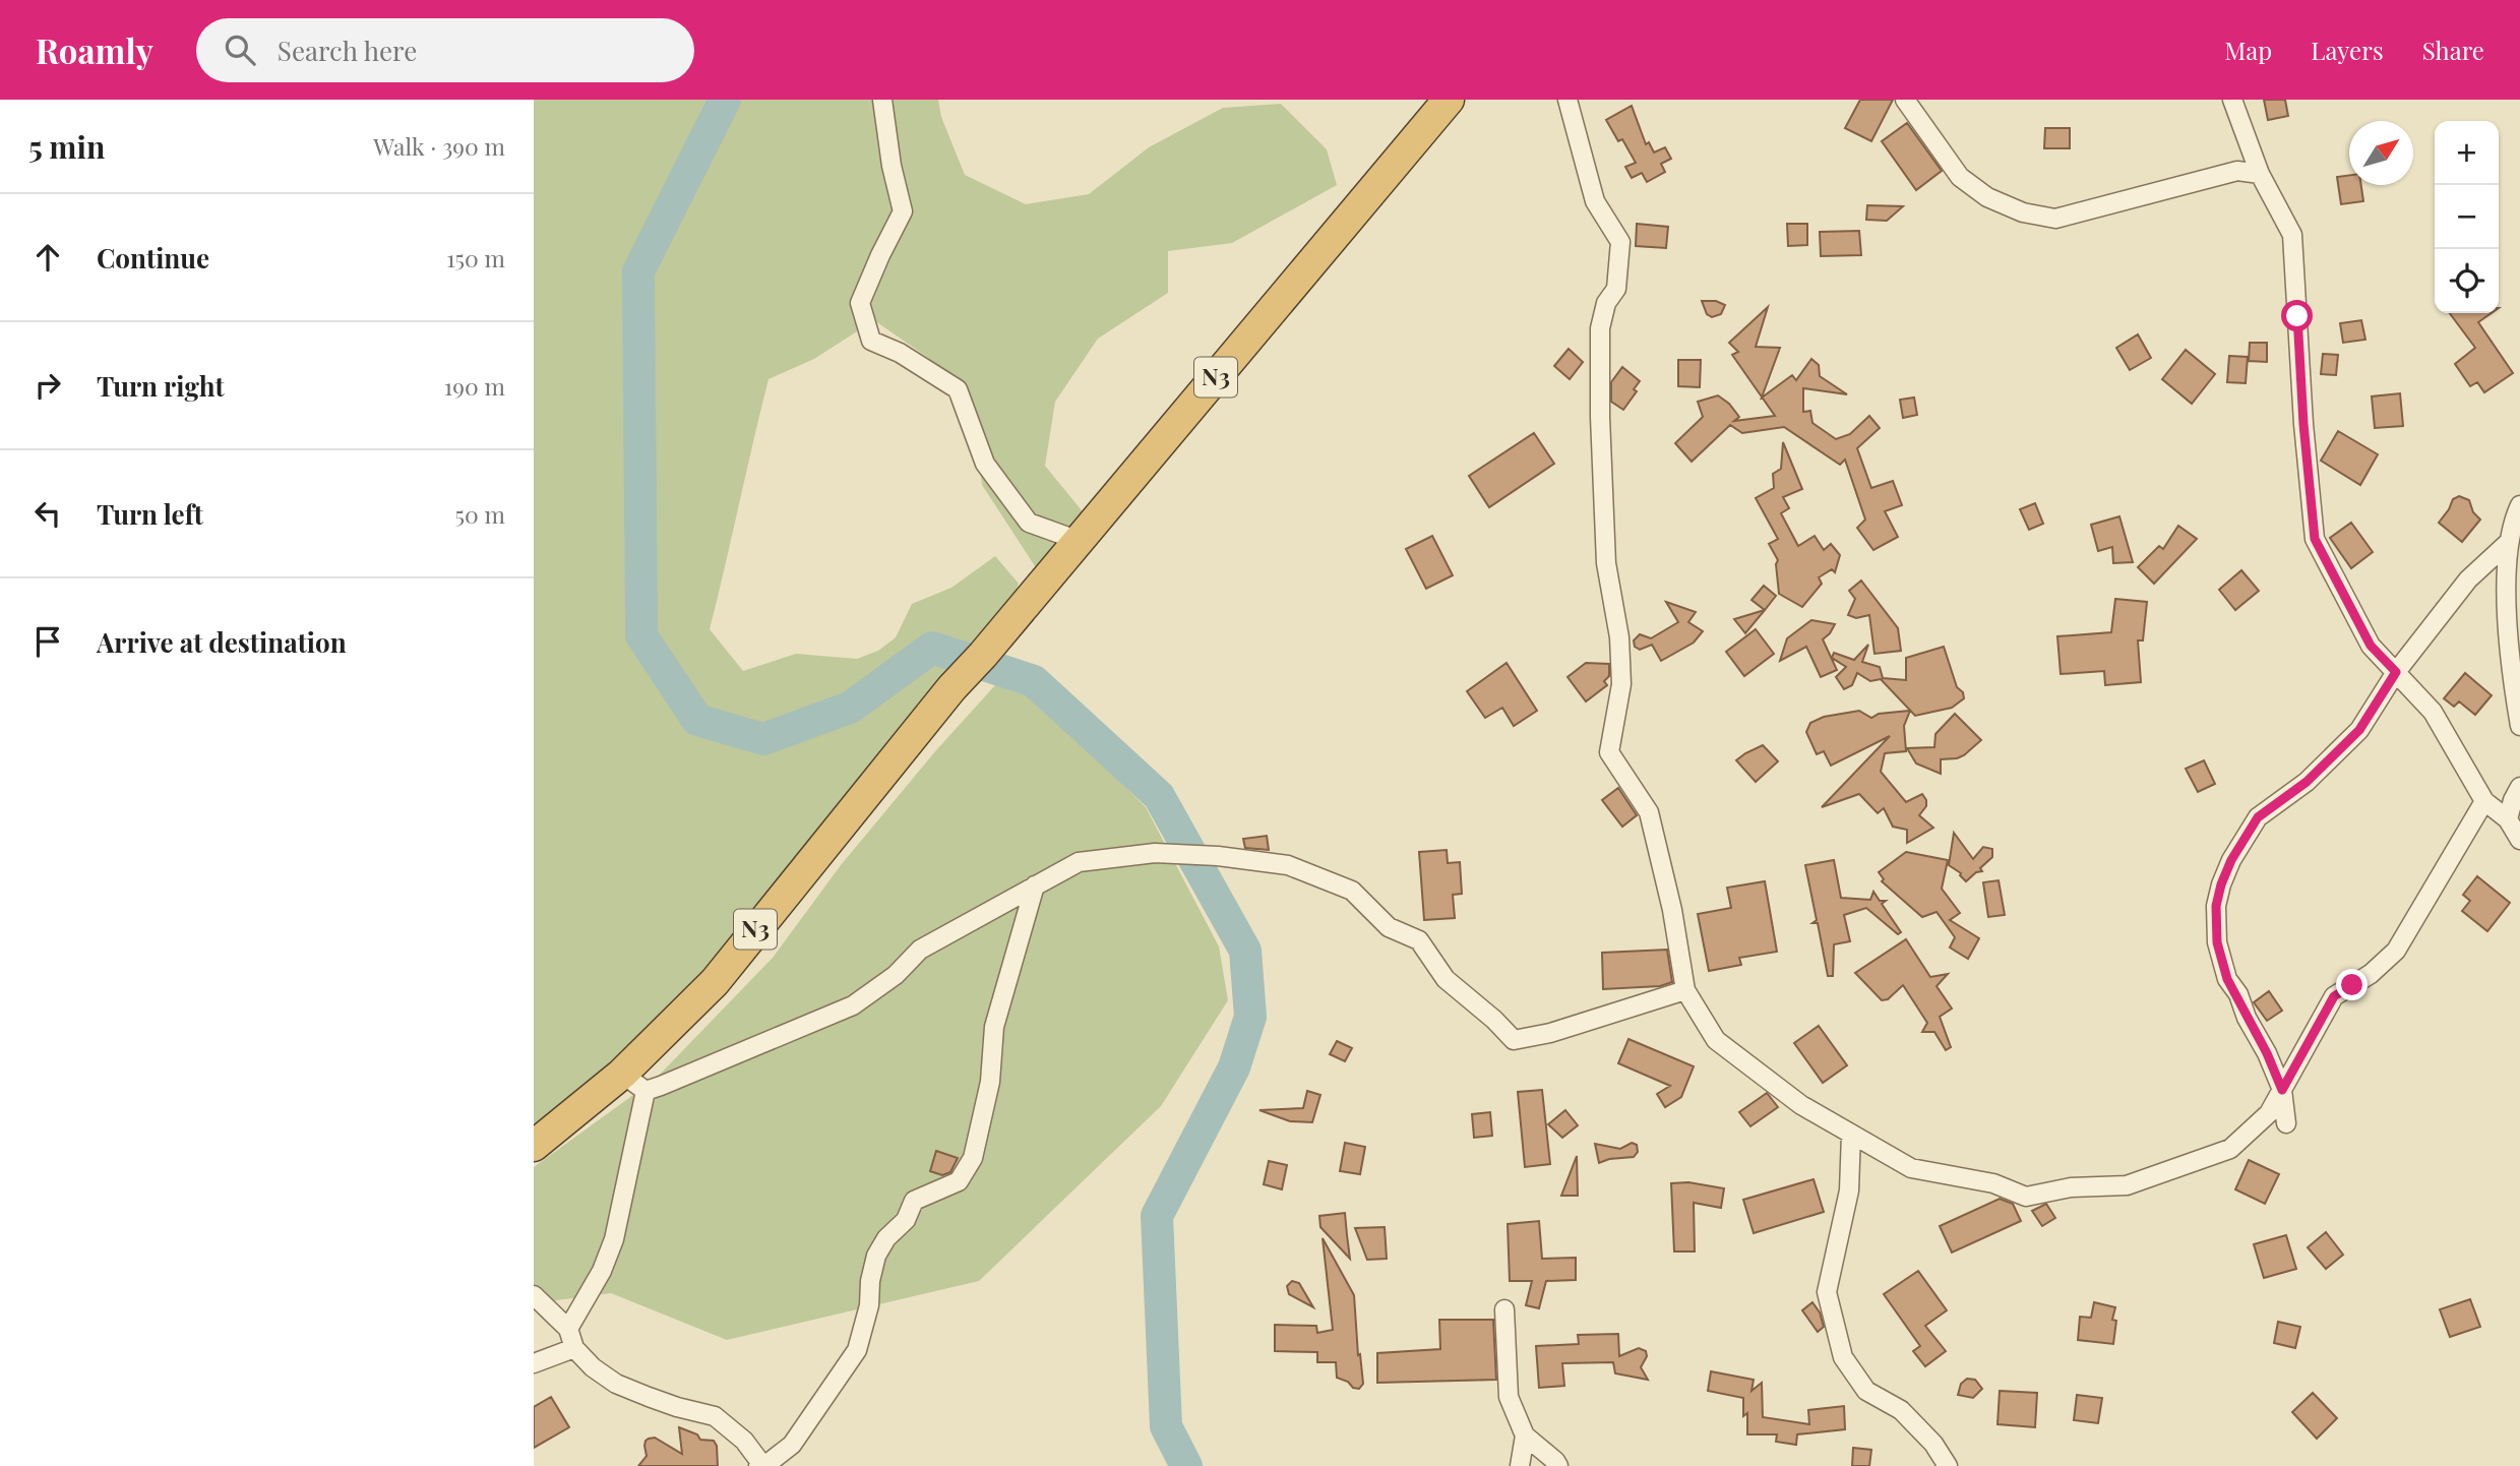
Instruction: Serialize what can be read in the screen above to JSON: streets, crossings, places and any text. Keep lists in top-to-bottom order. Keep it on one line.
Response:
{"streets":{"highway":["N3"]},"north":"top right","page":{"header":"Roamly","search":"Search here","nav":["Map","Layers","Share"],"heading":["5 min","Walk · 390 m"],"map_buttons":["+","−"],"list":[["Continue","150 m"],["Turn right","190 m"],["Turn left","50 m"],"Arrive at destination"]}}
